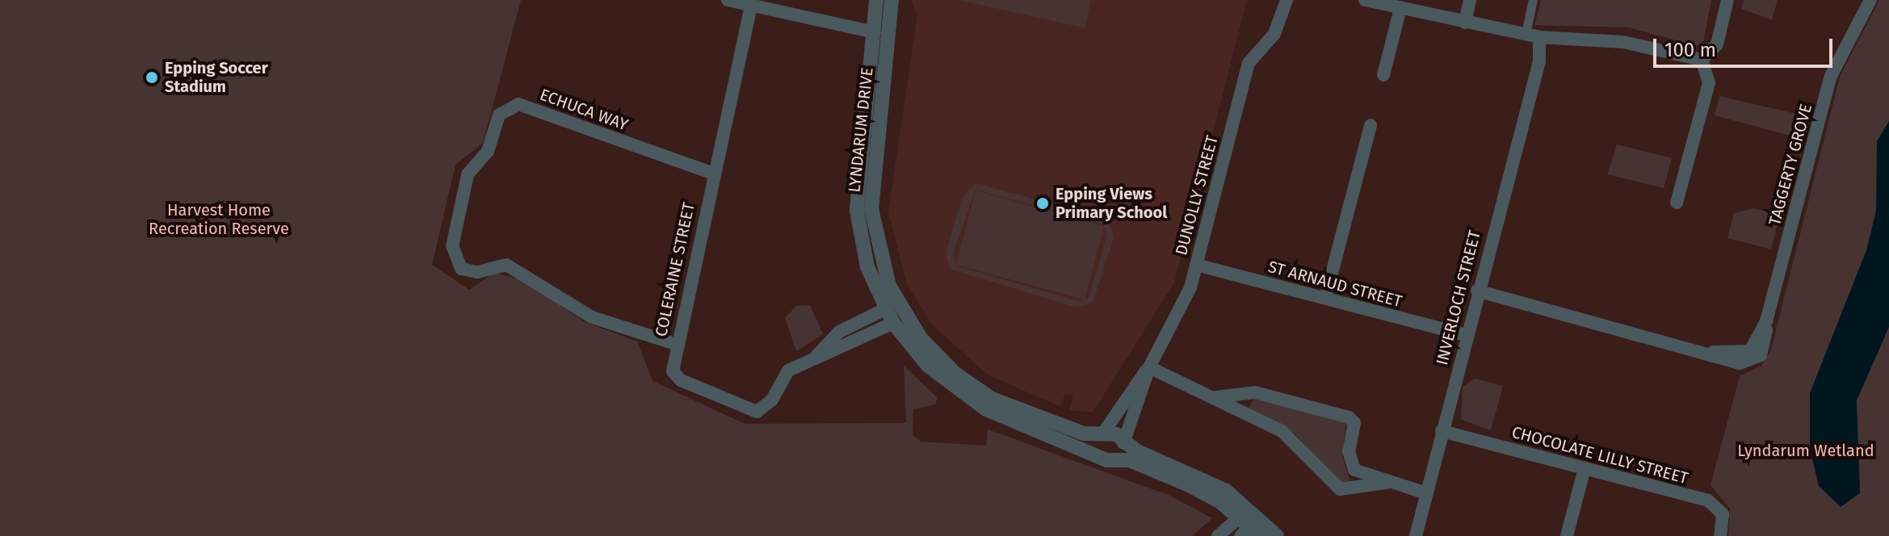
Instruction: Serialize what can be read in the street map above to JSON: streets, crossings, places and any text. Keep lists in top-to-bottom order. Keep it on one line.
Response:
{"streets":{"street":["ECHUCA WAY","LYNDARUM DRIVE","TAGGERTY GROVE","DUNOLLY STREET","COLERAINE STREET","ST ARNAUD STREET","INVERLOCH STREET","CHOCOLATE LILLY STREET"]},"crossings":[["ECHUCA WAY","COLERAINE STREET"],["LYNDARUM DRIVE","DUNOLLY STREET"],["LYNDARUM DRIVE","COLERAINE STREET"],["TAGGERTY GROVE","INVERLOCH STREET"],["DUNOLLY STREET","ST ARNAUD STREET"],["ST ARNAUD STREET","INVERLOCH STREET"],["INVERLOCH STREET","CHOCOLATE LILLY STREET"]],"parks":["Harvest Home Recreation Reserve","Lyndarum Wetland"],"places":["Epping Soccer Stadium","Epping Views Primary School"],"scale_bar":"100 m"}
